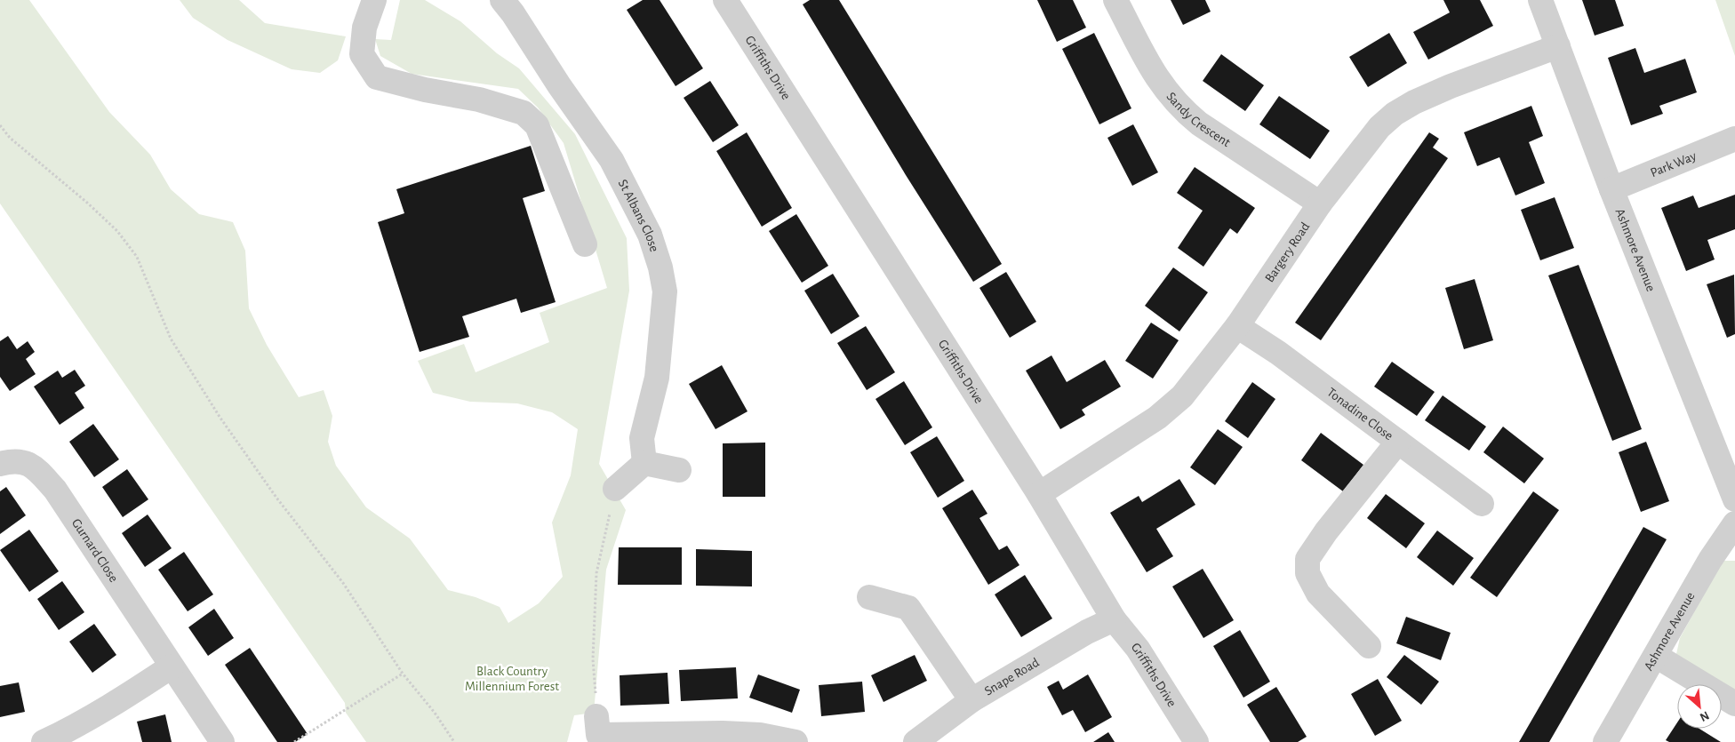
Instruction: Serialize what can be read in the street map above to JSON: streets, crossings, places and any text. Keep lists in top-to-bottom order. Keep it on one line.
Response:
{"streets":{"street":["Griffiths Drive","Sandy Crescent","Park Way","St Albans Close","Ashmore Avenue","Bargery Road","Tonadine Close","Gurnard Close","Snape Road"]},"crossings":[["Griffiths Drive","Bargery Road"],["Griffiths Drive","Snape Road"],["Sandy Crescent","Bargery Road"],["Park Way","Ashmore Avenue"],["Ashmore Avenue","Bargery Road"],["Bargery Road","Tonadine Close"]],"parks":["Black Country Millennium Forest"],"north":"bottom right"}
